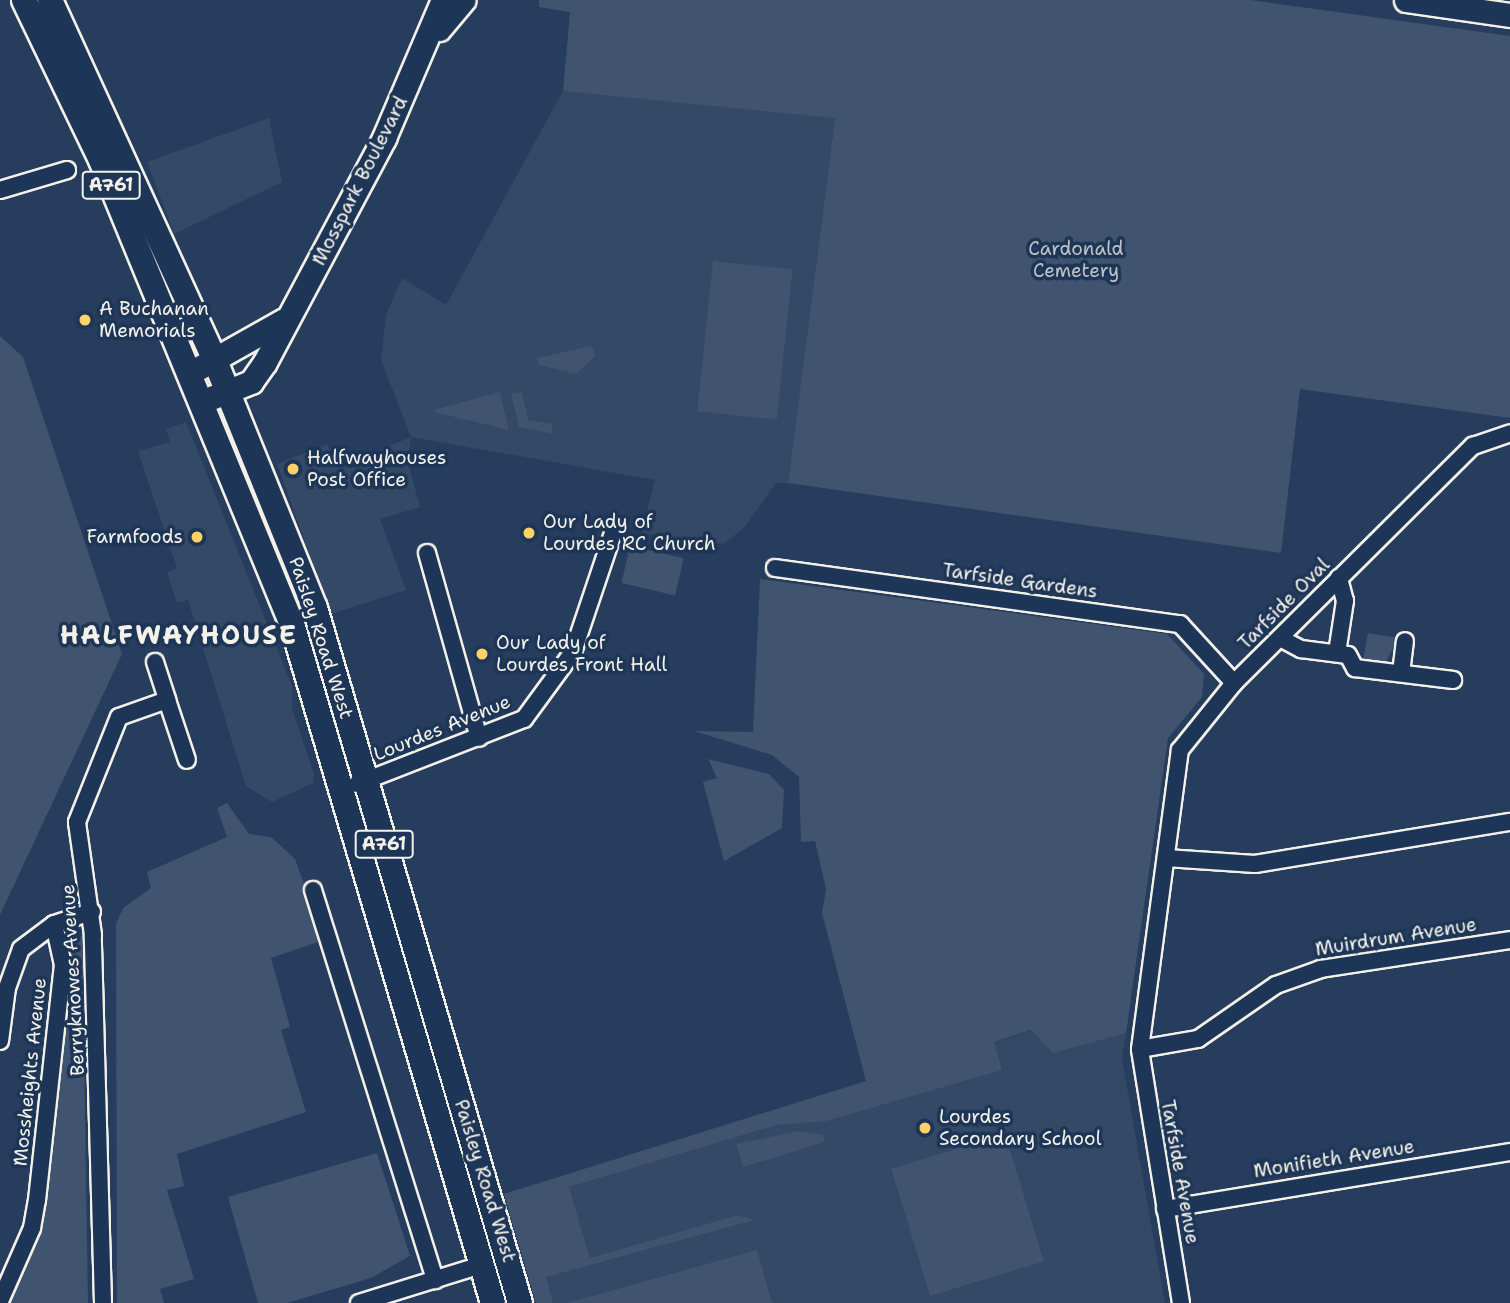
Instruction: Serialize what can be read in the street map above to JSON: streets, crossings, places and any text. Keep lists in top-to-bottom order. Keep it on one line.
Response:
{"streets":{"main road":["A761","Paisley Road West"],"street":["Mosspark Boulevard","Tarfside Gardens","Tarfside Oval","Lourdes Avenue","Muirdrum Avenue","Berryknowes Avenue","Mossheights Avenue","Monifieth Avenue","Tarfside Avenue"]},"crossings":[["Mosspark Boulevard","Paisley Road West"],["Tarfside Gardens","Tarfside Oval"],["Tarfside Oval","Muirdrum Avenue"],["Tarfside Oval","Tarfside Avenue"],["Paisley Road West","Lourdes Avenue"],["Muirdrum Avenue","Tarfside Avenue"],["Monifieth Avenue","Tarfside Avenue"]],"districts":["HALFWAYHOUSE"],"parks":["Cardonald Cemetery"],"places":["A Buchanan Memorials","Halfwayhouses Post Office","Our Lady of Lourdes RC Church","Farmfoods","Our Lady of Lourdes Front Hall","Lourdes Secondary School"]}
